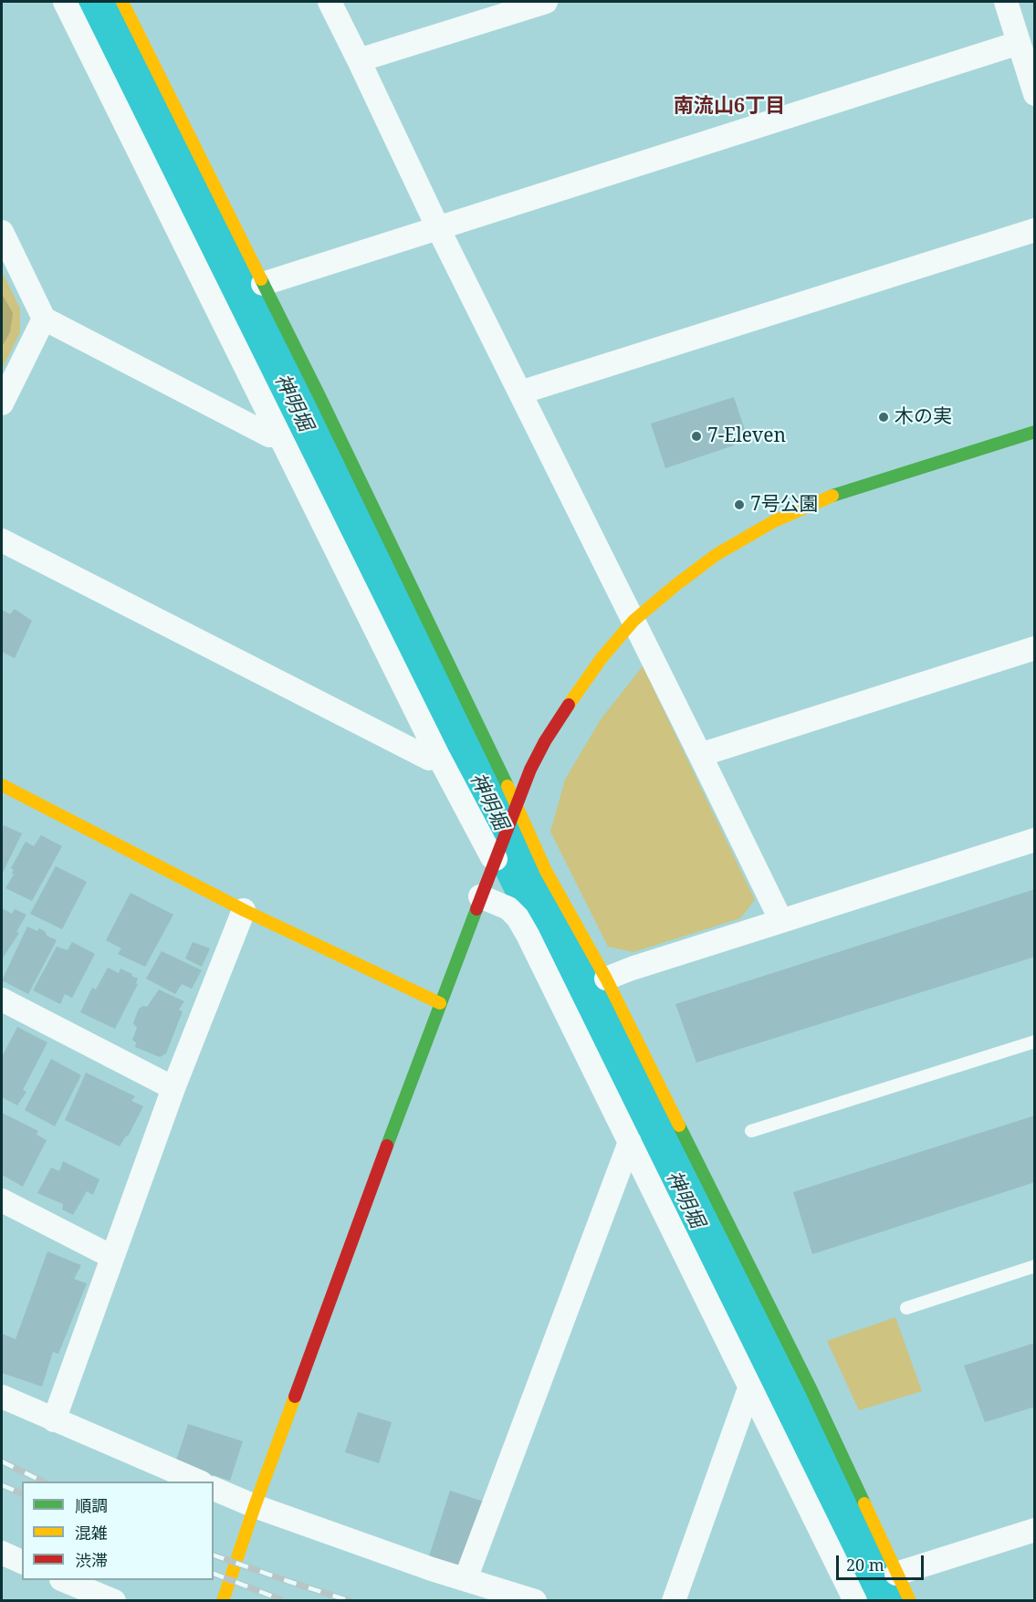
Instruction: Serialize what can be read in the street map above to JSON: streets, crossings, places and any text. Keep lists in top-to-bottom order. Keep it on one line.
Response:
{"districts":["南流山6丁目"],"water":["神明堀"],"places":["木の実","7-Eleven","7号公園"],"legend":["順調","混雑","渋滞"],"scale_bar":"20 m"}
